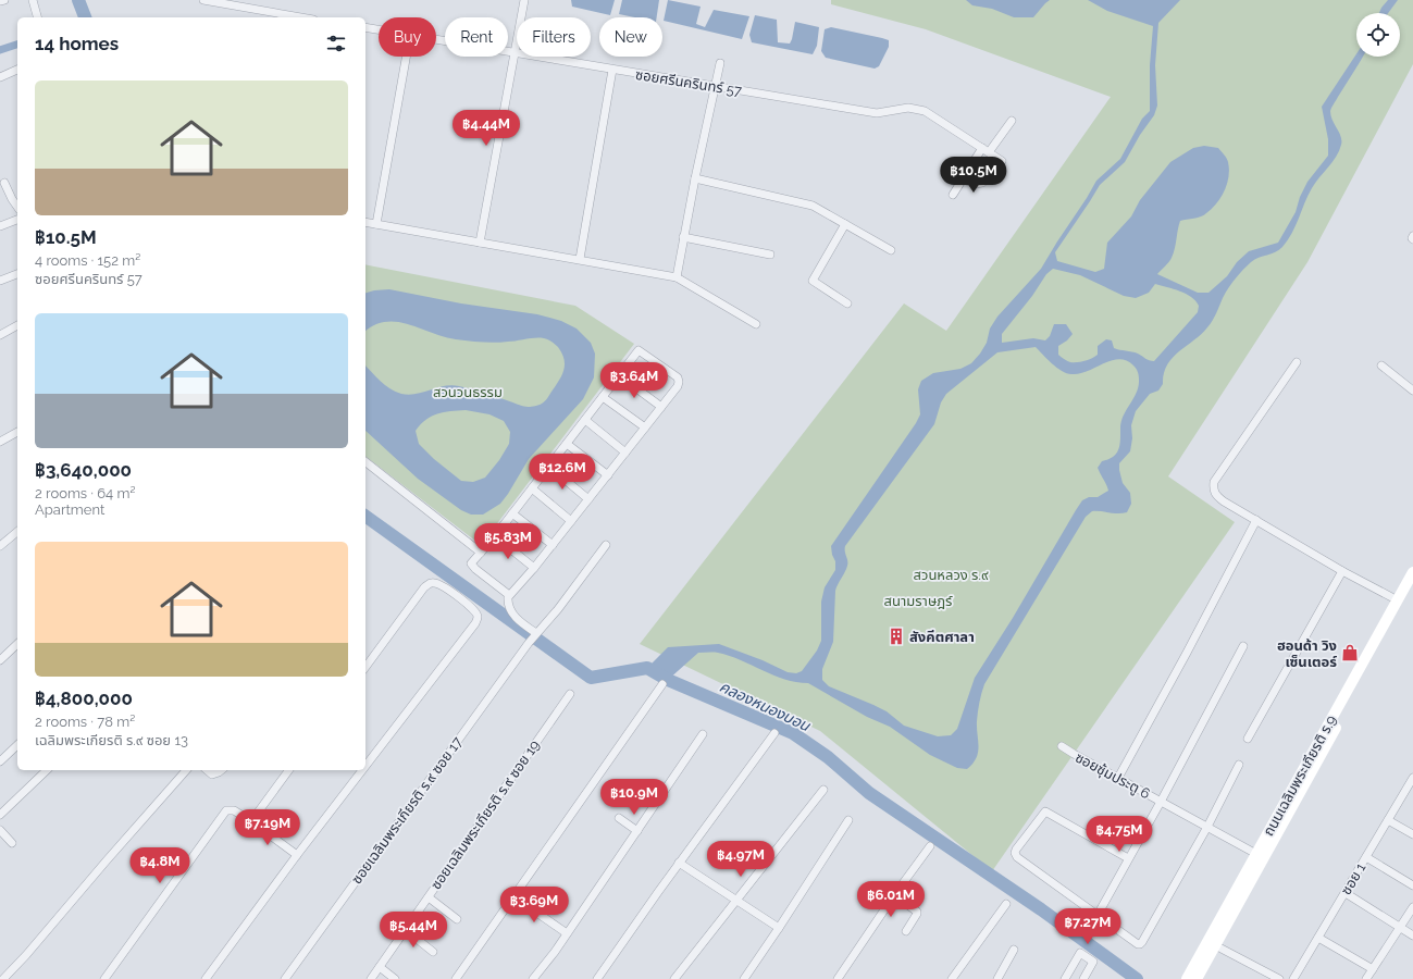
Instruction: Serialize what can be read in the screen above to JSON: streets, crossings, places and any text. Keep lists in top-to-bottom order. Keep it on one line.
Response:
{"streets":{"main road":["ถนนเฉลิมพระเกียรติ ร.9"],"street":["ซอยศรีนครินทร์ 57","ซอยซุ้มประตู 6","ซอยเฉลิมพระเกียรติ ร.๙ ซอย 17","ซอยเฉลิมพระเกียรติ ร.๙ ซอย 19","ซอย 1"]},"crossings":[["ซอยซุ้มประตู 6","ถนนเฉลิมพระเกียรติ ร.9"]],"water":["คลองหนองบอน"],"parks":["สวนวนธรรม","สวนหลวง ร.๙","สนามราษฎร์"],"places":{"building":["สังคีตศาลา"],"shop":["ฮอนด้า วิง เซ็นเตอร์"]},"page":{"chip":["Buy","Rent","Filters","New"],"heading":"14 homes","list":[{"name":"฿10.5M","note":"4 rooms · 152 m² · ซอยศรีนครินทร์ 57"},{"name":"฿3,640,000","note":"2 rooms · 64 m² · Apartment"},{"name":"฿4,800,000","note":"2 rooms · 78 m² · เฉลิมพระเกียรติ ร.๙ ซอย 13"}],"price":["฿4.44M","฿10.5M","฿3.64M","฿12.6M","฿5.83M","฿10.9M","฿7.19M","฿4.75M","฿4.97M","฿4.8M","฿6.01M","฿3.69M","฿7.27M","฿5.44M"]}}
